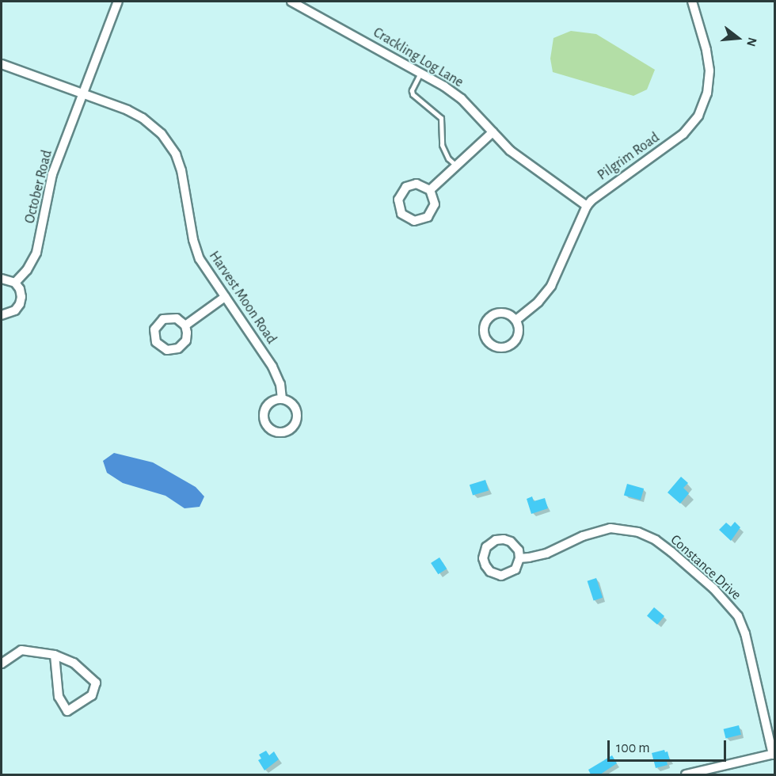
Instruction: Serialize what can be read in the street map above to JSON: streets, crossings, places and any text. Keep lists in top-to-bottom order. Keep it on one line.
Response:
{"streets":{"street":["Crackling Log Lane","Pilgrim Road","October Road","Harvest Moon Road","Constance Drive"]},"crossings":[["Crackling Log Lane","Pilgrim Road"],["October Road","Harvest Moon Road"]],"scale_bar":"100 m","north":"right"}
